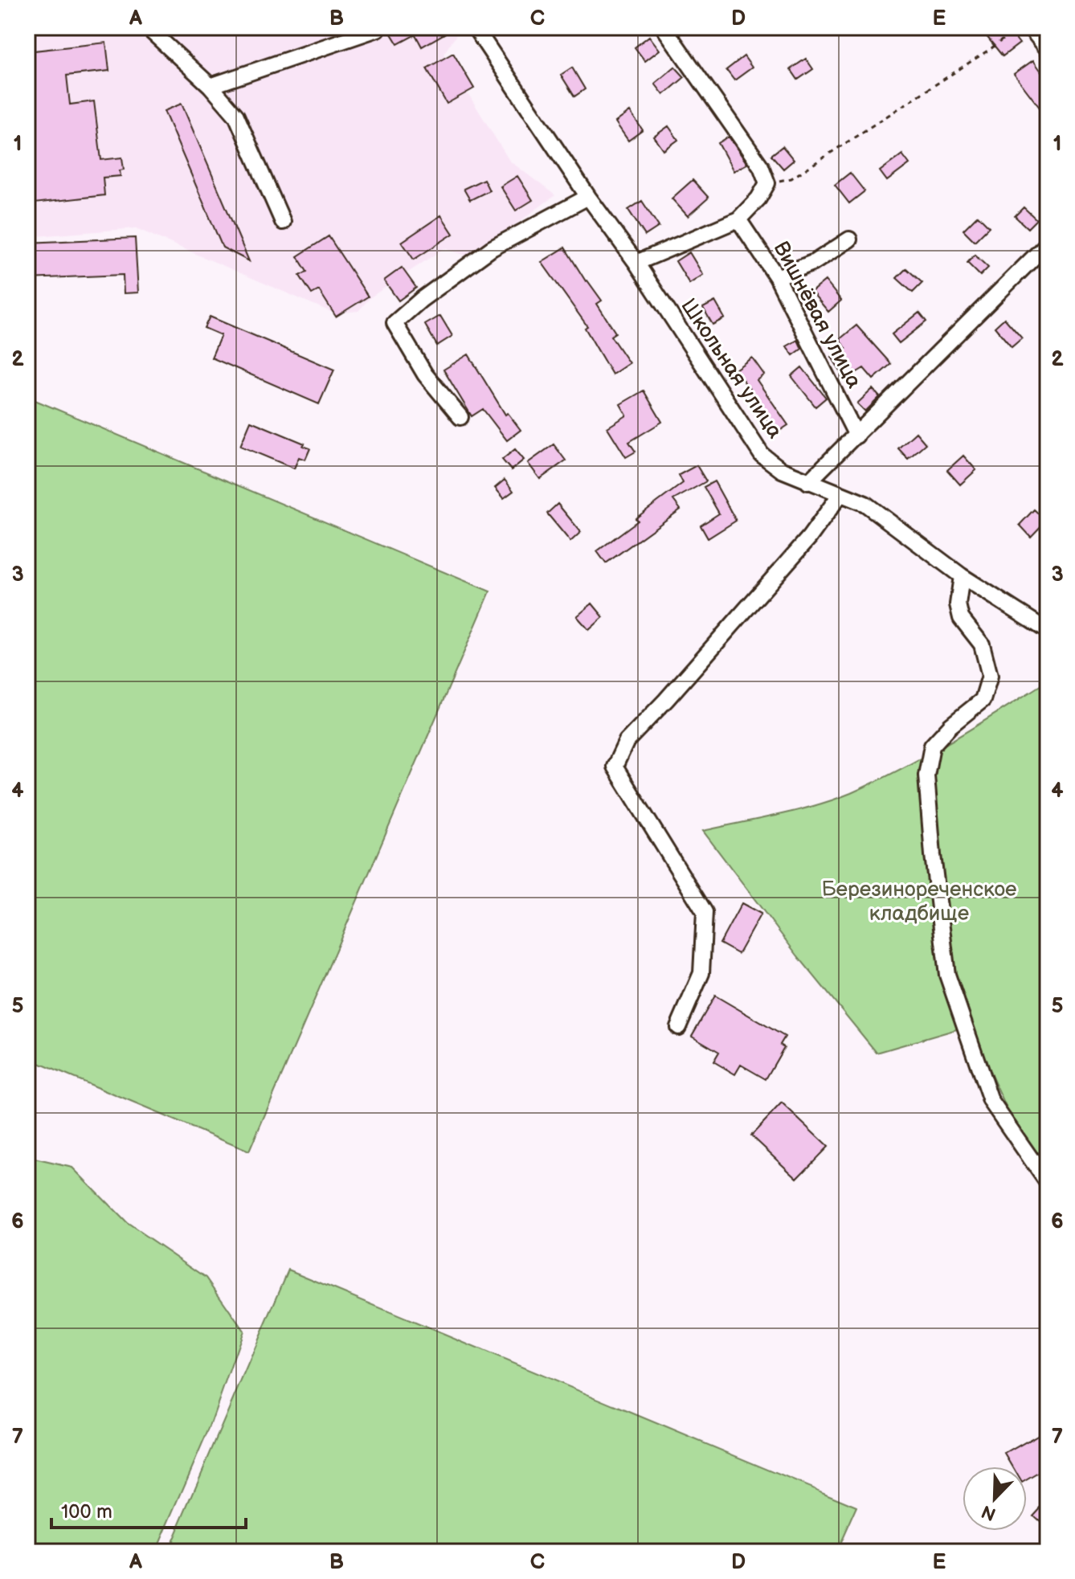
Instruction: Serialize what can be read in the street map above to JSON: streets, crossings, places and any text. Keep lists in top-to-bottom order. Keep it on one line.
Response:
{"streets":{"street":["Вишнёвая улица","Школьная улица"]},"parks":["Березинореченское кладбище"],"scale_bar":"100 m","north":"bottom left","grid":{"columns":["A","B","C","D","E"],"rows":["1","2","3","4","5","6","7"]}}
